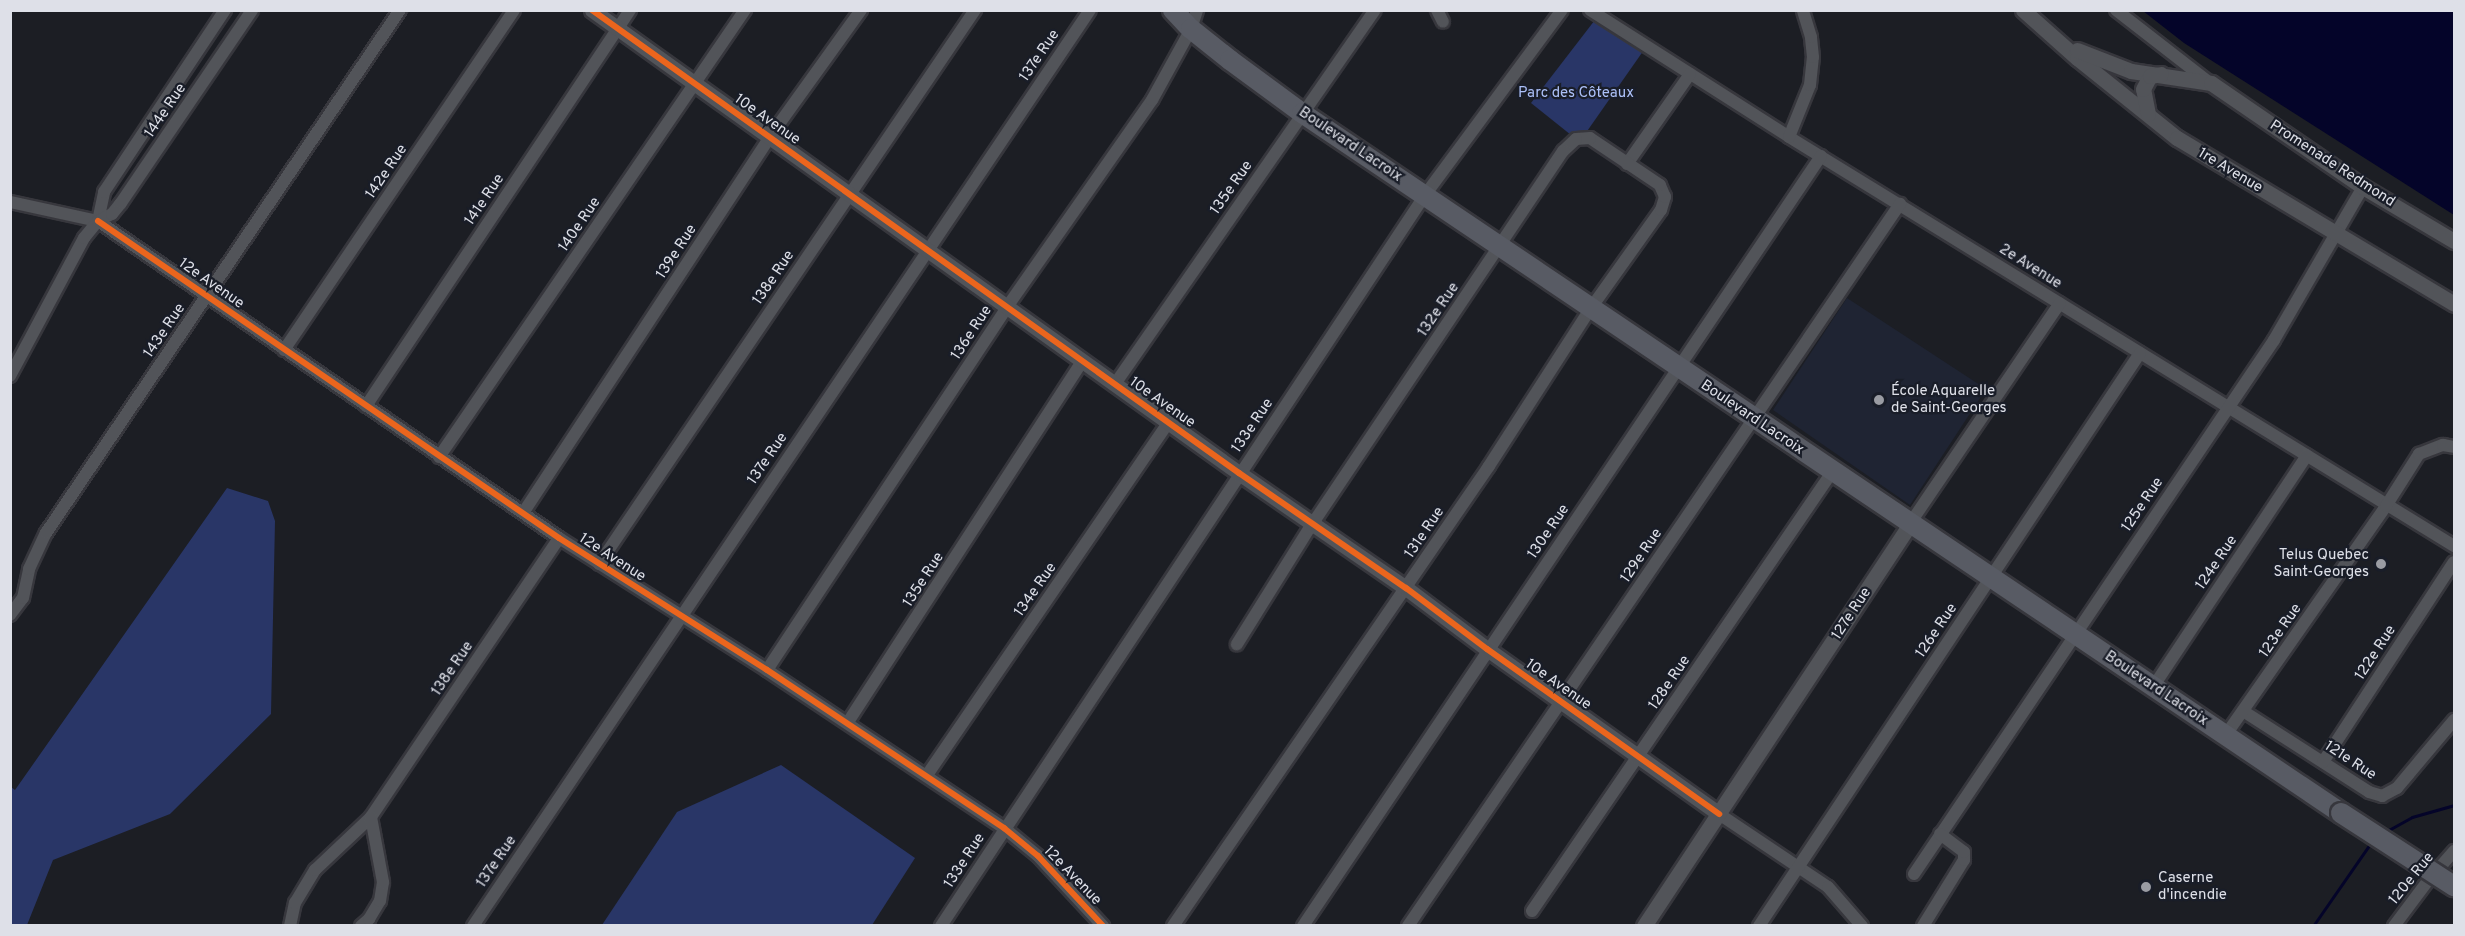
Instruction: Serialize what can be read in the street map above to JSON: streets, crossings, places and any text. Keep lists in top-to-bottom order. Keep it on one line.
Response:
{"streets":{"main road":["Boulevard Lacroix"],"street":["137e Rue","144e Rue","10e Avenue","Promenade Redmond","1re Avenue","142e Rue","135e Rue","141e Rue","140e Rue","139e Rue","2e Avenue","138e Rue","12e Avenue","132e Rue","143e Rue","136e Rue","133e Rue","125e Rue","130e Rue","131e Rue","129e Rue","124e Rue","134e Rue","127e Rue","126e Rue","123e Rue","122e Rue","128e Rue","121e Rue","120e Rue"]},"crossings":[["137e Rue","10e Avenue"],["137e Rue","12e Avenue"],["144e Rue","12e Avenue"],["10e Avenue","135e Rue"],["10e Avenue","141e Rue"],["10e Avenue","140e Rue"],["10e Avenue","139e Rue"],["10e Avenue","138e Rue"],["10e Avenue","132e Rue"],["10e Avenue","136e Rue"],["10e Avenue","133e Rue"],["10e Avenue","130e Rue"],["10e Avenue","131e Rue"],["10e Avenue","129e Rue"],["10e Avenue","134e Rue"],["10e Avenue","127e Rue"],["10e Avenue","126e Rue"],["10e Avenue","128e Rue"],["Boulevard Lacroix","135e Rue"],["Boulevard Lacroix","132e Rue"],["Boulevard Lacroix","136e Rue"],["Boulevard Lacroix","133e Rue"],["Boulevard Lacroix","125e Rue"],["Boulevard Lacroix","130e Rue"],["Boulevard Lacroix","131e Rue"],["Boulevard Lacroix","129e Rue"],["Boulevard Lacroix","124e Rue"],["Boulevard Lacroix","127e Rue"],["Boulevard Lacroix","126e Rue"],["Boulevard Lacroix","123e Rue"],["Boulevard Lacroix","128e Rue"],["Promenade Redmond","1re Avenue"],["Promenade Redmond","125e Rue"],["1re Avenue","125e Rue"],["142e Rue","12e Avenue"],["135e Rue","12e Avenue"],["141e Rue","12e Avenue"],["140e Rue","12e Avenue"],["139e Rue","12e Avenue"],["2e Avenue","125e Rue"],["2e Avenue","130e Rue"],["2e Avenue","129e Rue"],["2e Avenue","124e Rue"],["2e Avenue","127e Rue"],["2e Avenue","126e Rue"],["2e Avenue","123e Rue"],["138e Rue","12e Avenue"],["12e Avenue","143e Rue"],["12e Avenue","136e Rue"],["12e Avenue","133e Rue"],["12e Avenue","134e Rue"],["132e Rue","131e Rue"],["123e Rue","121e Rue"],["122e Rue","121e Rue"]],"parks":["Parc des Côteaux"],"places":["École Aquarelle de Saint-Georges","Telus Quebec Saint-Georges","Caserne d'incendie"]}
